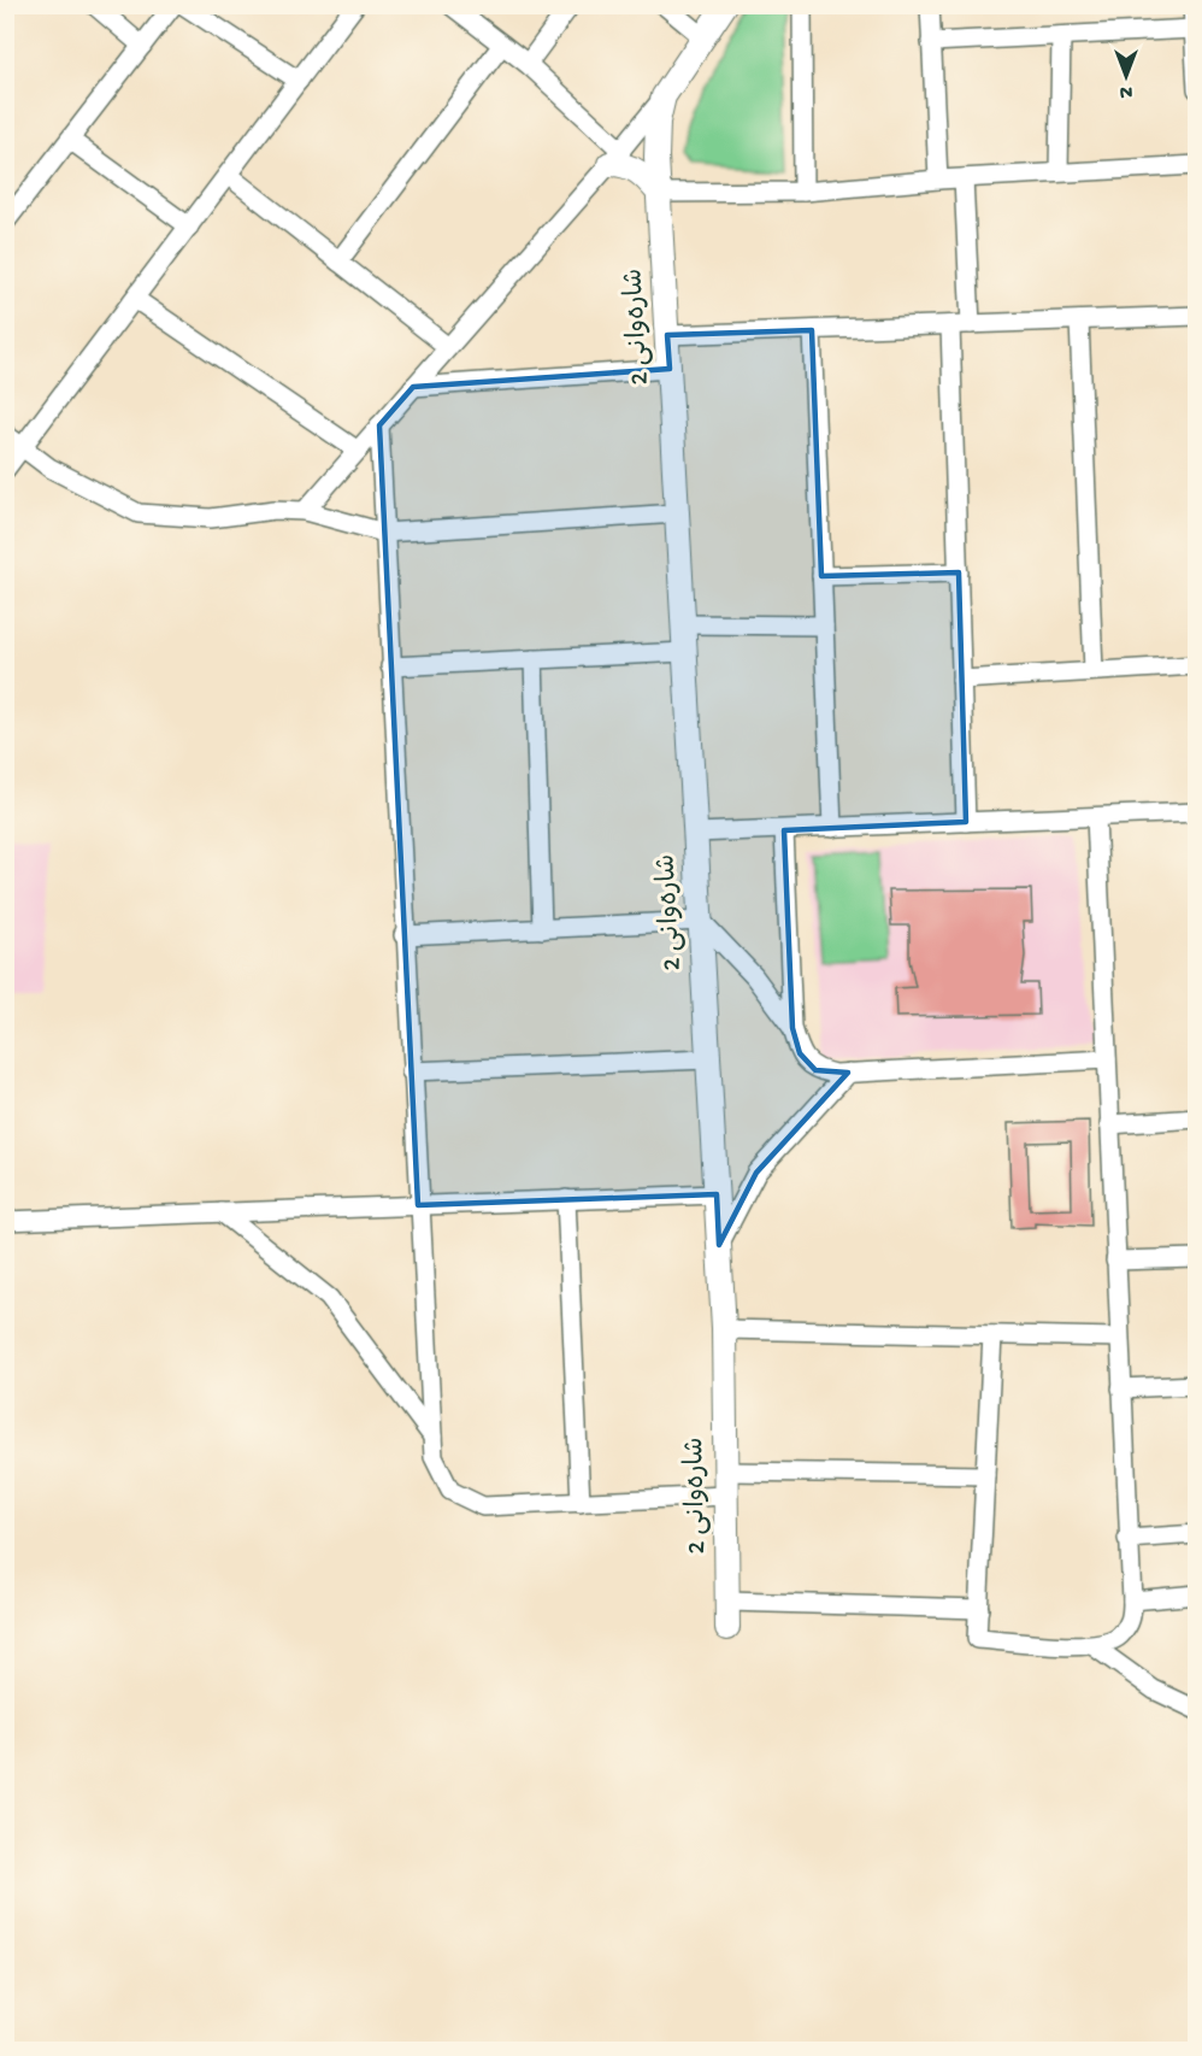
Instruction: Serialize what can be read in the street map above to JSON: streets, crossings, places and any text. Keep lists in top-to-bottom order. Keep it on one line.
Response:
{"streets":{"street":["شارەوانی 2"]},"north":"bottom"}
